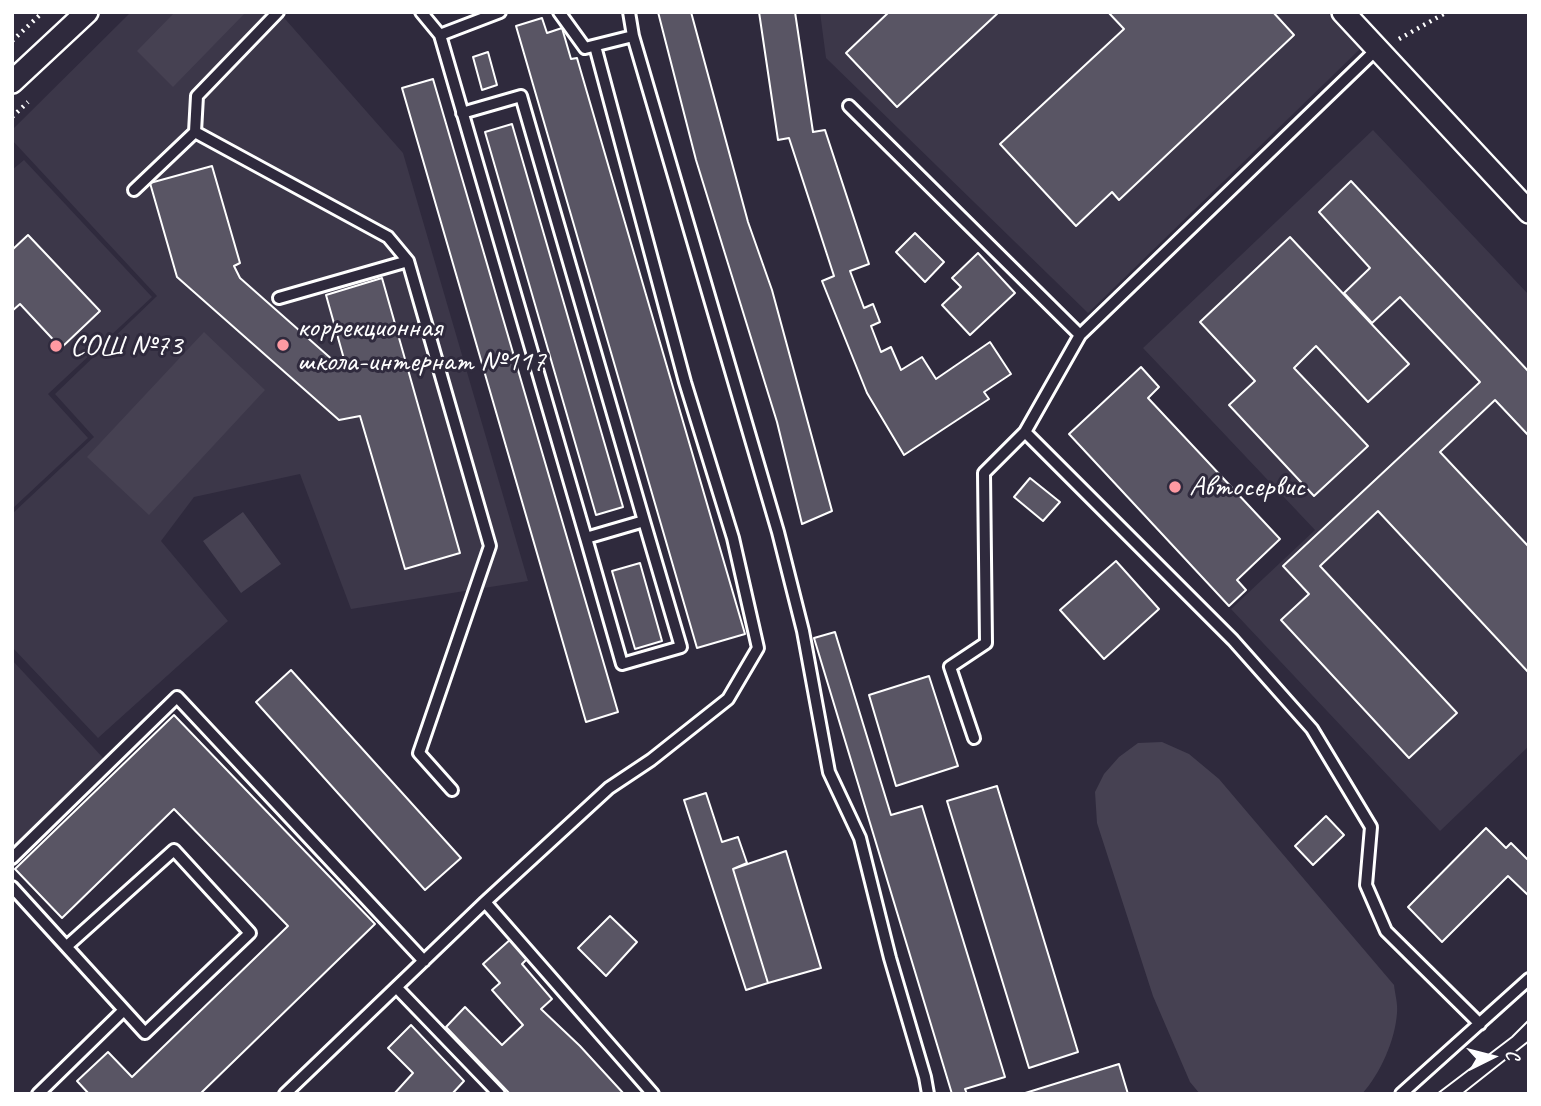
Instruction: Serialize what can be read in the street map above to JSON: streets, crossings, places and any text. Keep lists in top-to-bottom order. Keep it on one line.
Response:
{"places":["коррекционная школа-интернат №117","СОШ №73","Автосервис"],"north":"right"}
